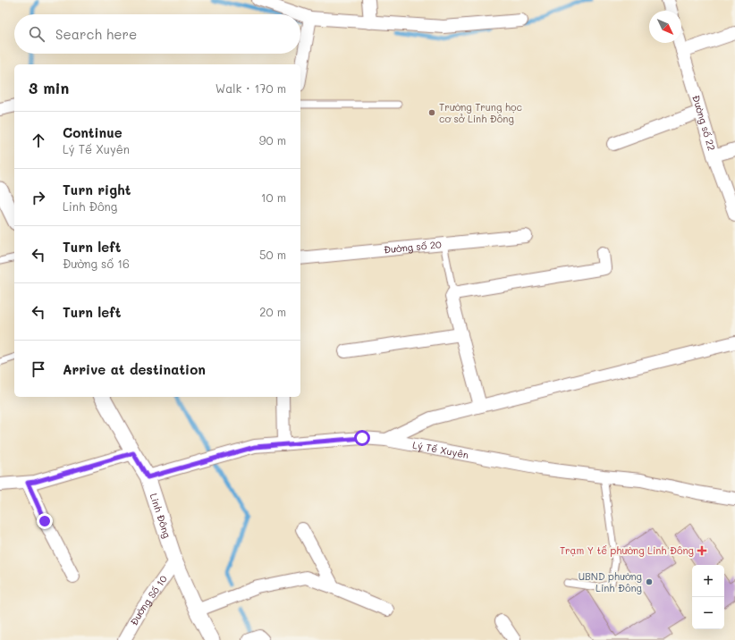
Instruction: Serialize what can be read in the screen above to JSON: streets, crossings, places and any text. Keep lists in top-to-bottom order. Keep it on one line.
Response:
{"streets":{"street":["Đường số 22","Đường số 20","Lý Tế Xuyên","Linh Đông","Đường Số 10"]},"crossings":[["Lý Tế Xuyên","Linh Đông"],["Linh Đông","Đường Số 10"]],"places":{"other":["Trường Trung học cơ sở Linh Đông","UBND phường Linh Đông"],"health":["Trạm Y tế phường Linh Đông"]},"north":"bottom right","page":{"search":"Search here","heading":["3 min","Walk · 170 m"],"list":[["Continue","Lý Tế Xuyên","90 m"],["Turn right","Linh Đông","10 m"],["Turn left","Đường số 16","50 m"],["Turn left","20 m"],"Arrive at destination"],"map_buttons":["+","−"]}}
